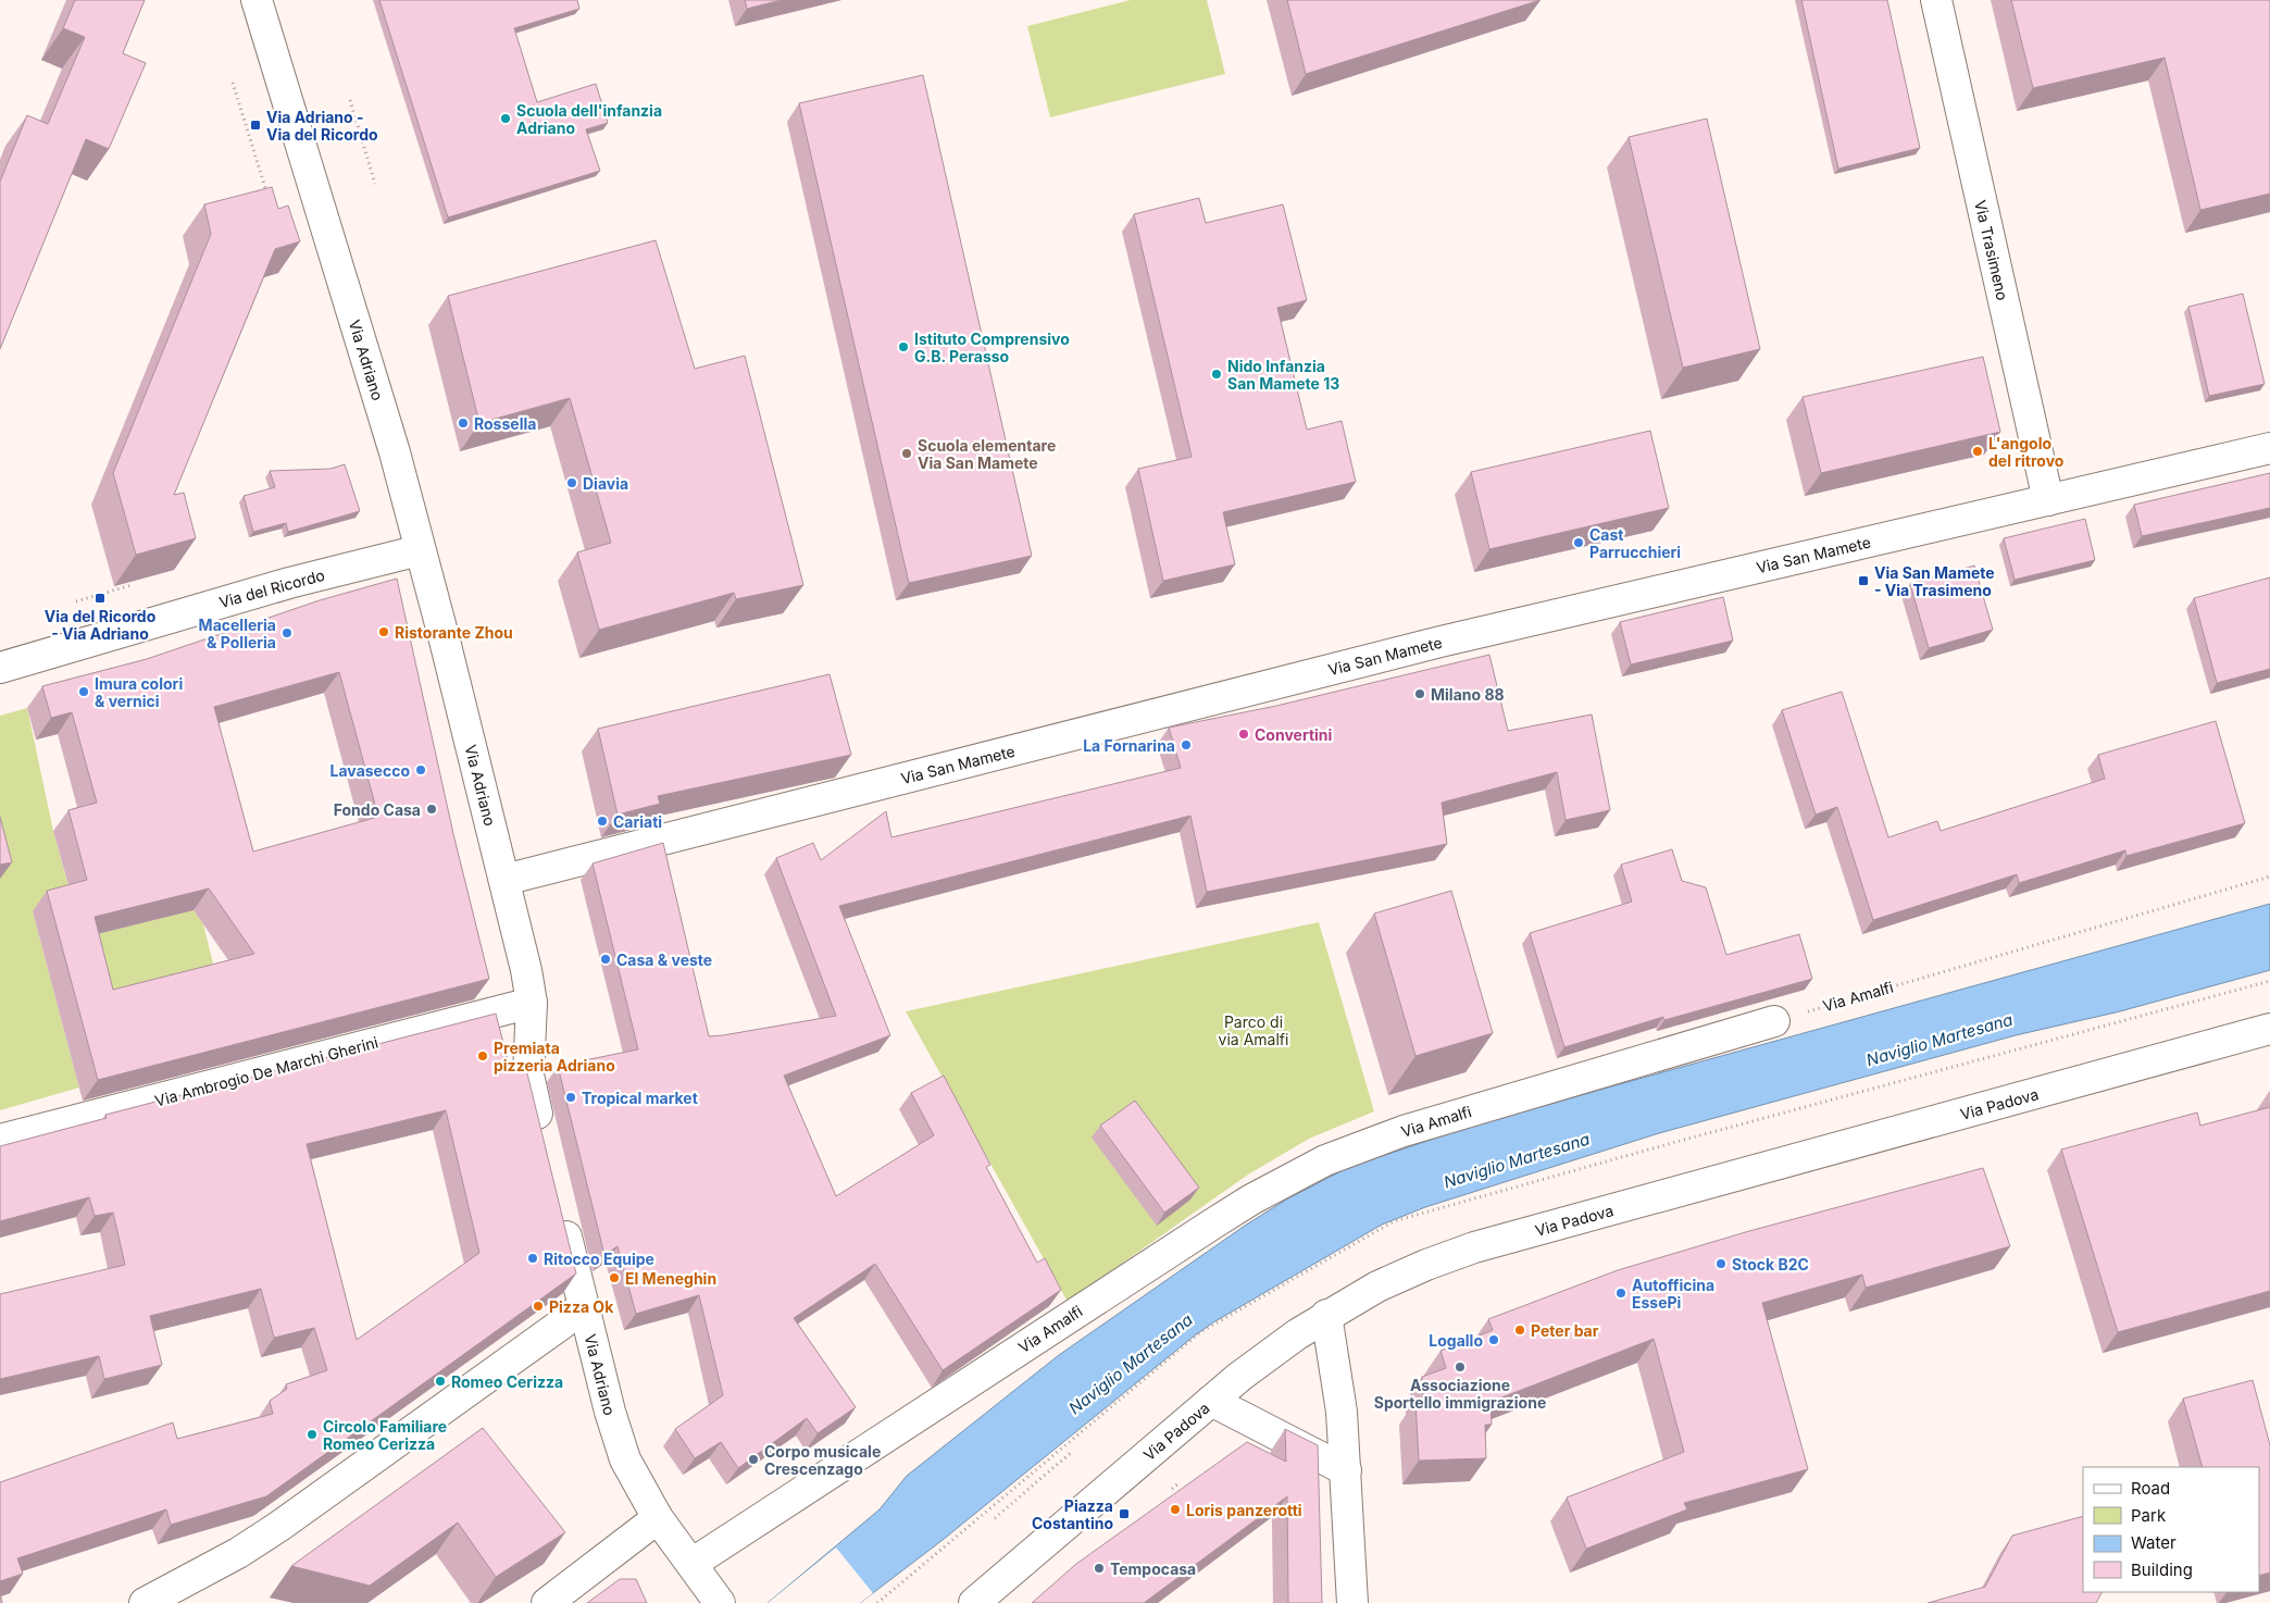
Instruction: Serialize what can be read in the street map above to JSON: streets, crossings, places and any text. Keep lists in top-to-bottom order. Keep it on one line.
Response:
{"streets":{"street":["Via Trasimeno","Via Adriano","Via San Mamete","Via del Ricordo","Via Amalfi","Via Ambrogio De Marchi Gherini","Via Padova"]},"crossings":[["Via Trasimeno","Via San Mamete"],["Via Adriano","Via San Mamete"],["Via Adriano","Via del Ricordo"],["Via Adriano","Via Amalfi"],["Via Adriano","Via Ambrogio De Marchi Gherini"]],"water":["Naviglio Martesana"],"parks":["Parco di via Amalfi"],"places":{"other":["Scuola dell'infanzia Adriano","Istituto Comprensivo G.B. Perasso","Nido Infanzia San Mamete 13","Rossella","L'angolo del ritrovo","Scuola elementare Via San Mamete","Diavia","Cast Parrucchieri","Ristorante Zhou","Macelleria & Polleria","Imura colori & vernici","Milano 88","Convertini","La Fornarina","Lavasecco","Fondo Casa","Cariati","Casa & veste","Premiata pizzeria Adriano","Tropical market","Ritocco Equipe","Stock B2C","El Meneghin","Autofficina EssePi","Pizza Ok","Peter bar","Logallo","Associazione Sportello immigrazione","Romeo Cerizza","Circolo Familiare Romeo Cerizza","Corpo musicale Crescenzago","Loris panzerotti","Tempocasa"],"transit":["Via Adriano - Via del Ricordo","Via San Mamete - Via Trasimeno","Via del Ricordo - Via Adriano","Piazza Costantino"]},"legend":["Road","Park","Water","Building"]}
